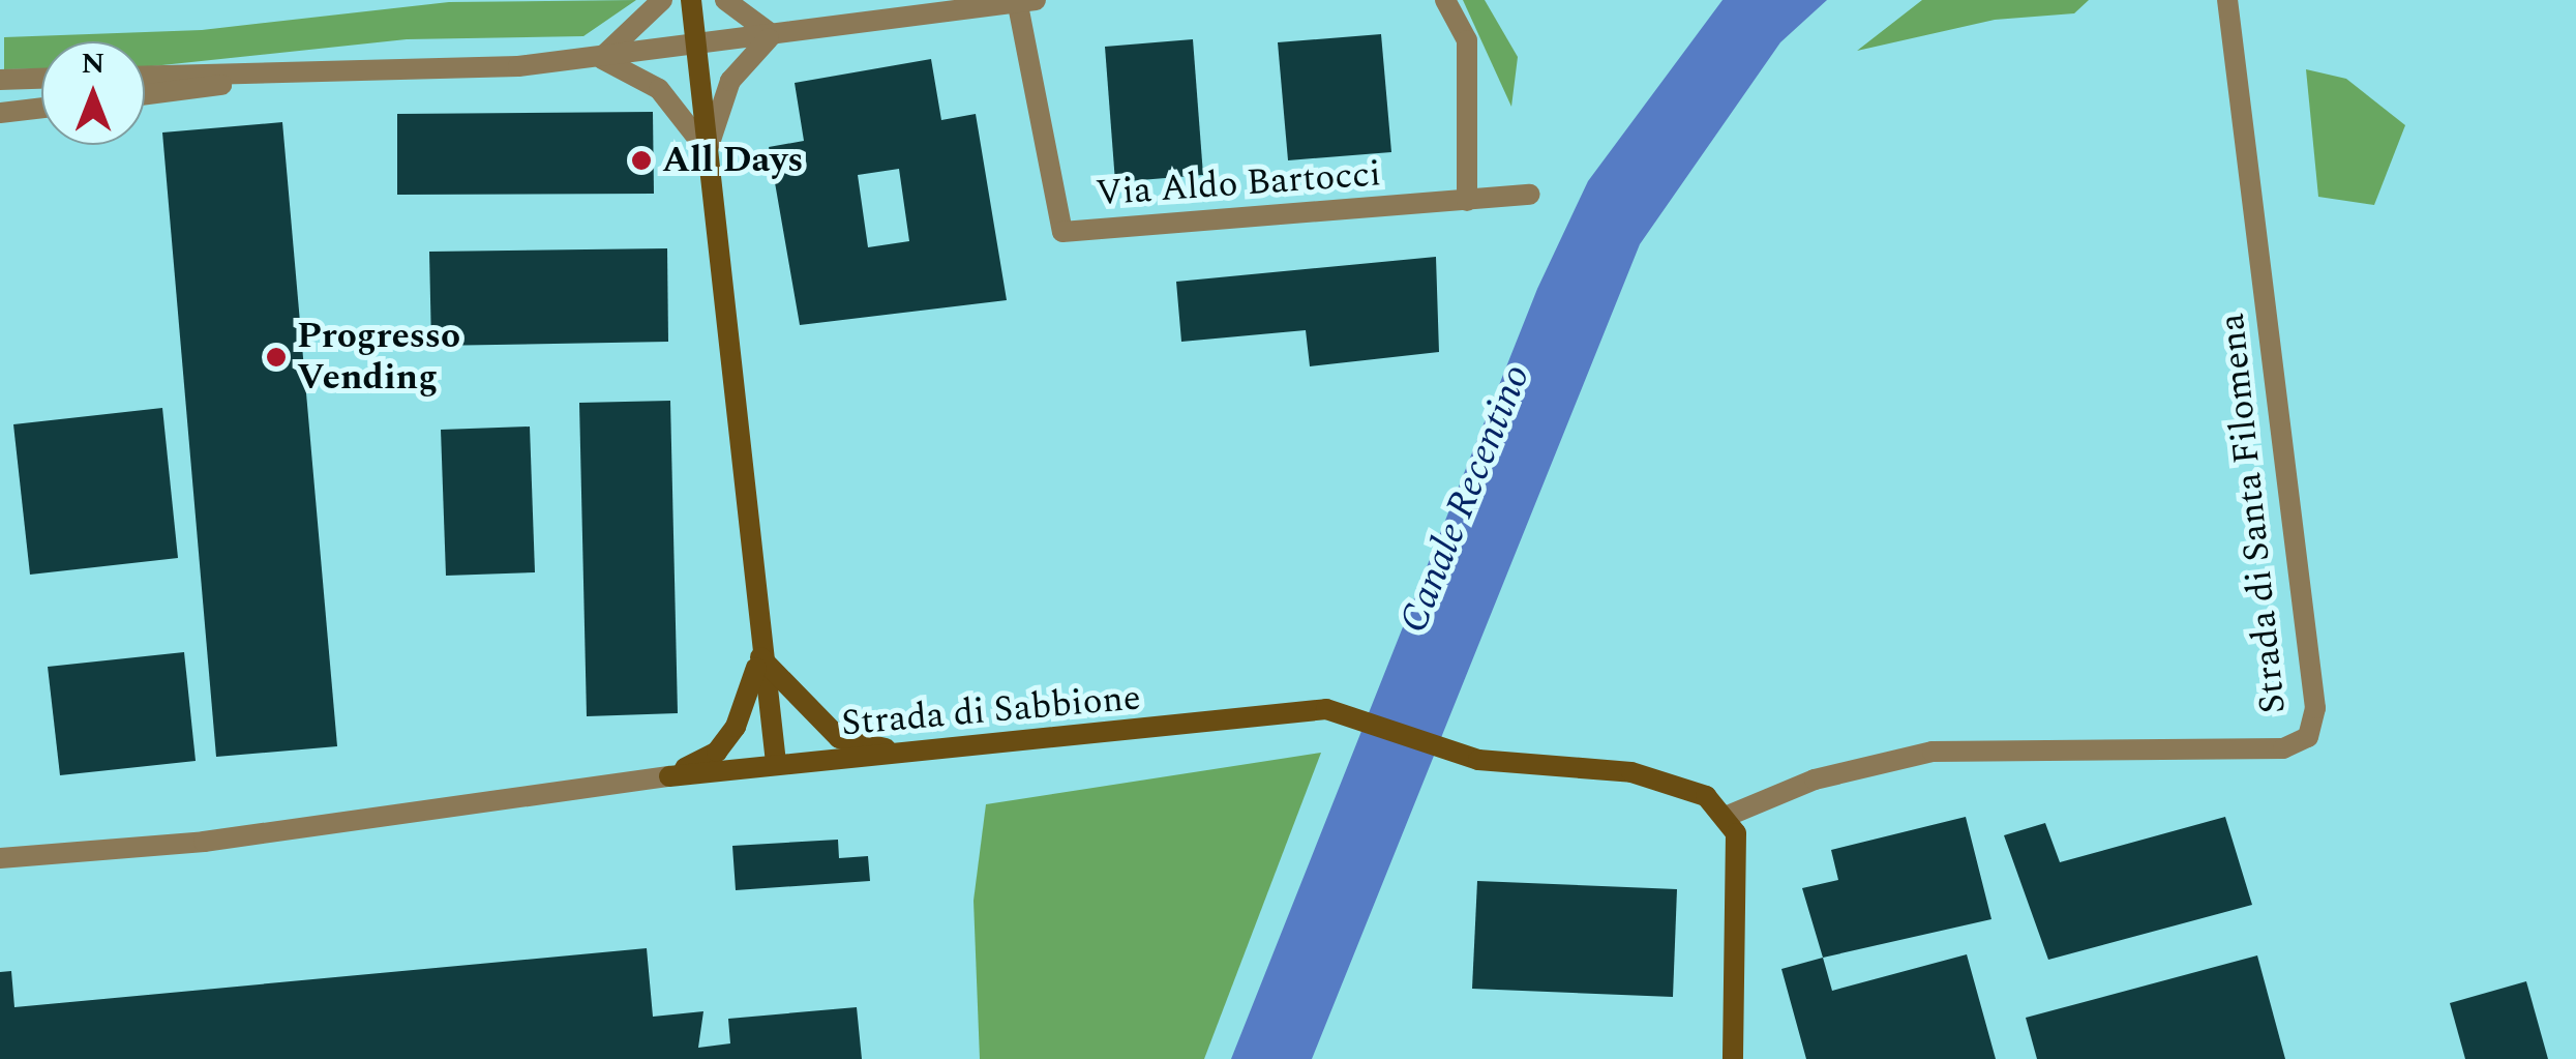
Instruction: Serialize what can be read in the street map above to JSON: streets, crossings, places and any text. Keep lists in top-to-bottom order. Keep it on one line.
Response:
{"streets":{"main road":["Strada di Sabbione"],"street":["Via Aldo Bartocci","Strada di Santa Filomena"]},"crossings":[["Strada di Santa Filomena","Strada di Sabbione"]],"water":["Canale Recentino"],"places":["All Days","Progresso Vending"],"north":"top"}
